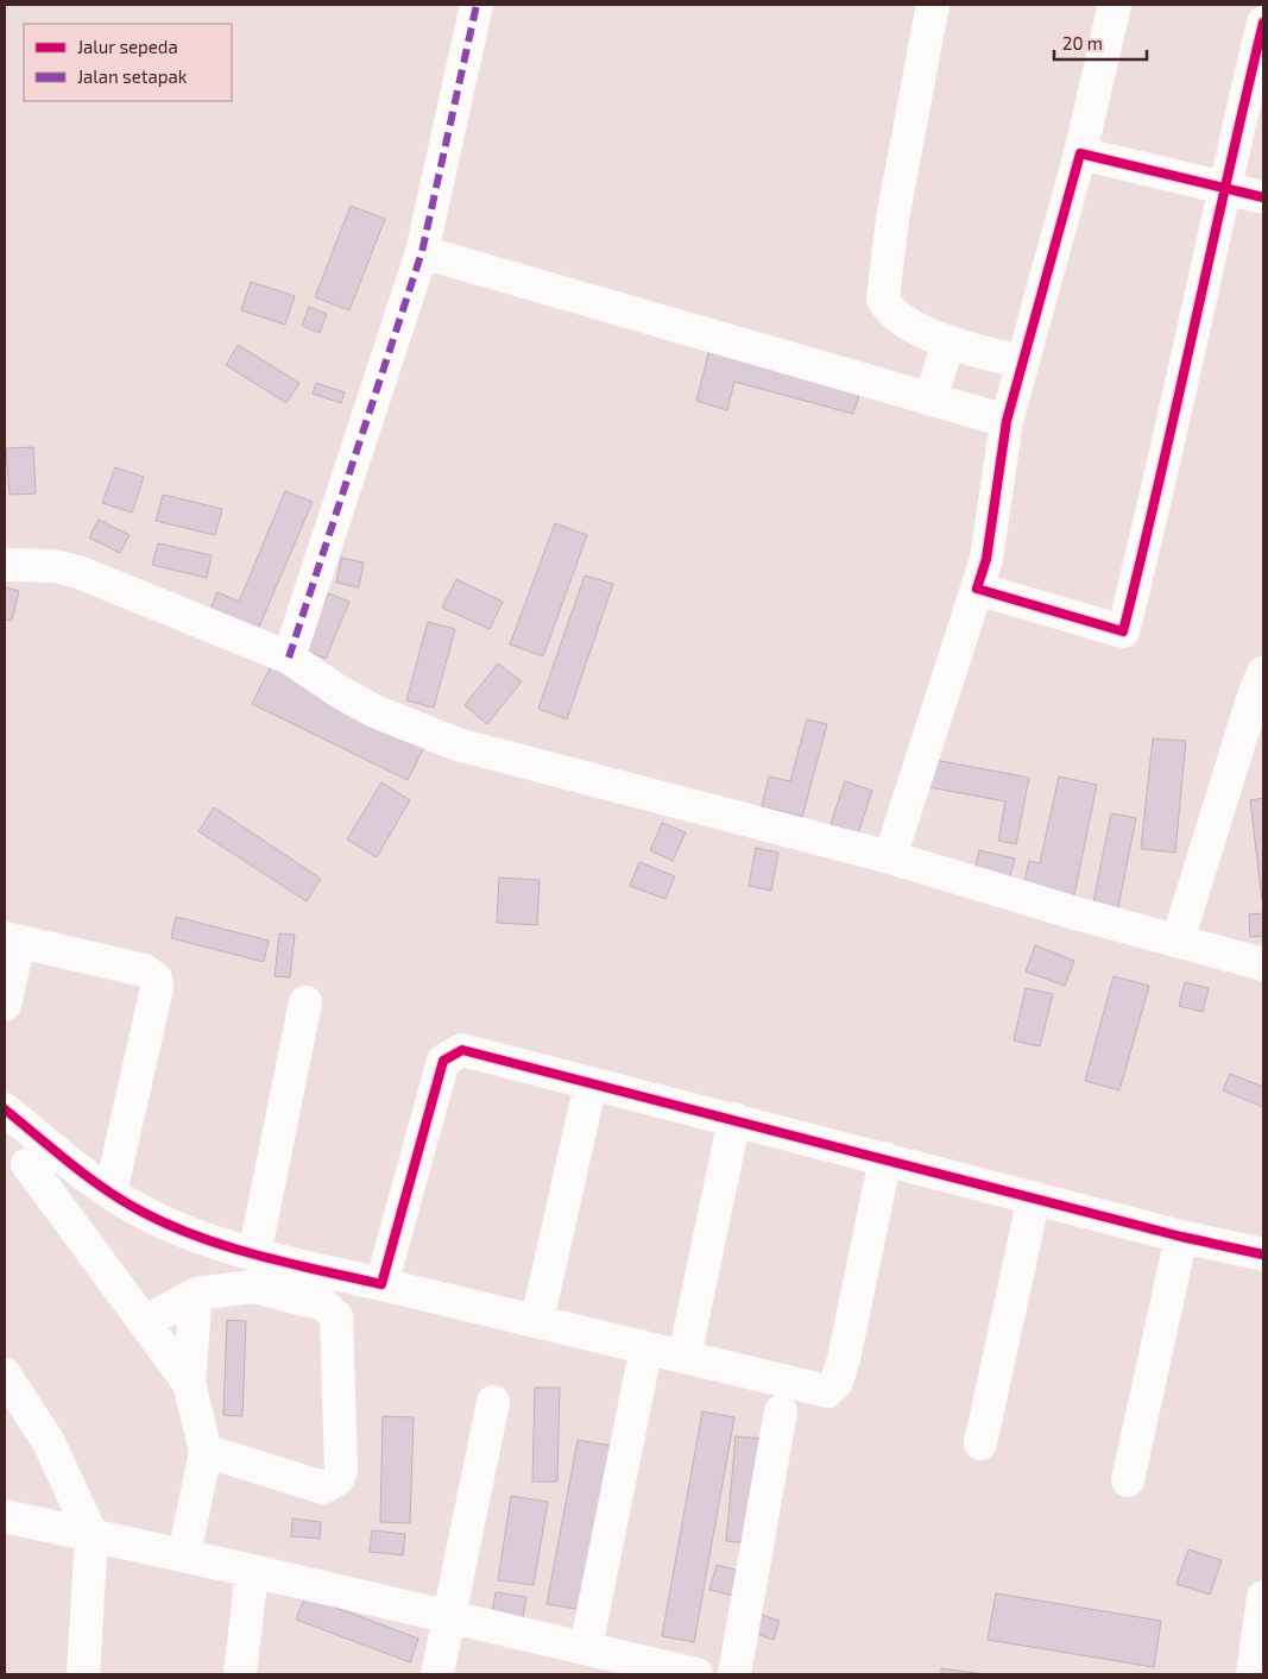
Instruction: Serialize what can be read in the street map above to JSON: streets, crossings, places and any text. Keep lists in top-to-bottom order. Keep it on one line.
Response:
{"legend":["Jalur sepeda","Jalan setapak"],"scale_bar":"20 m"}
